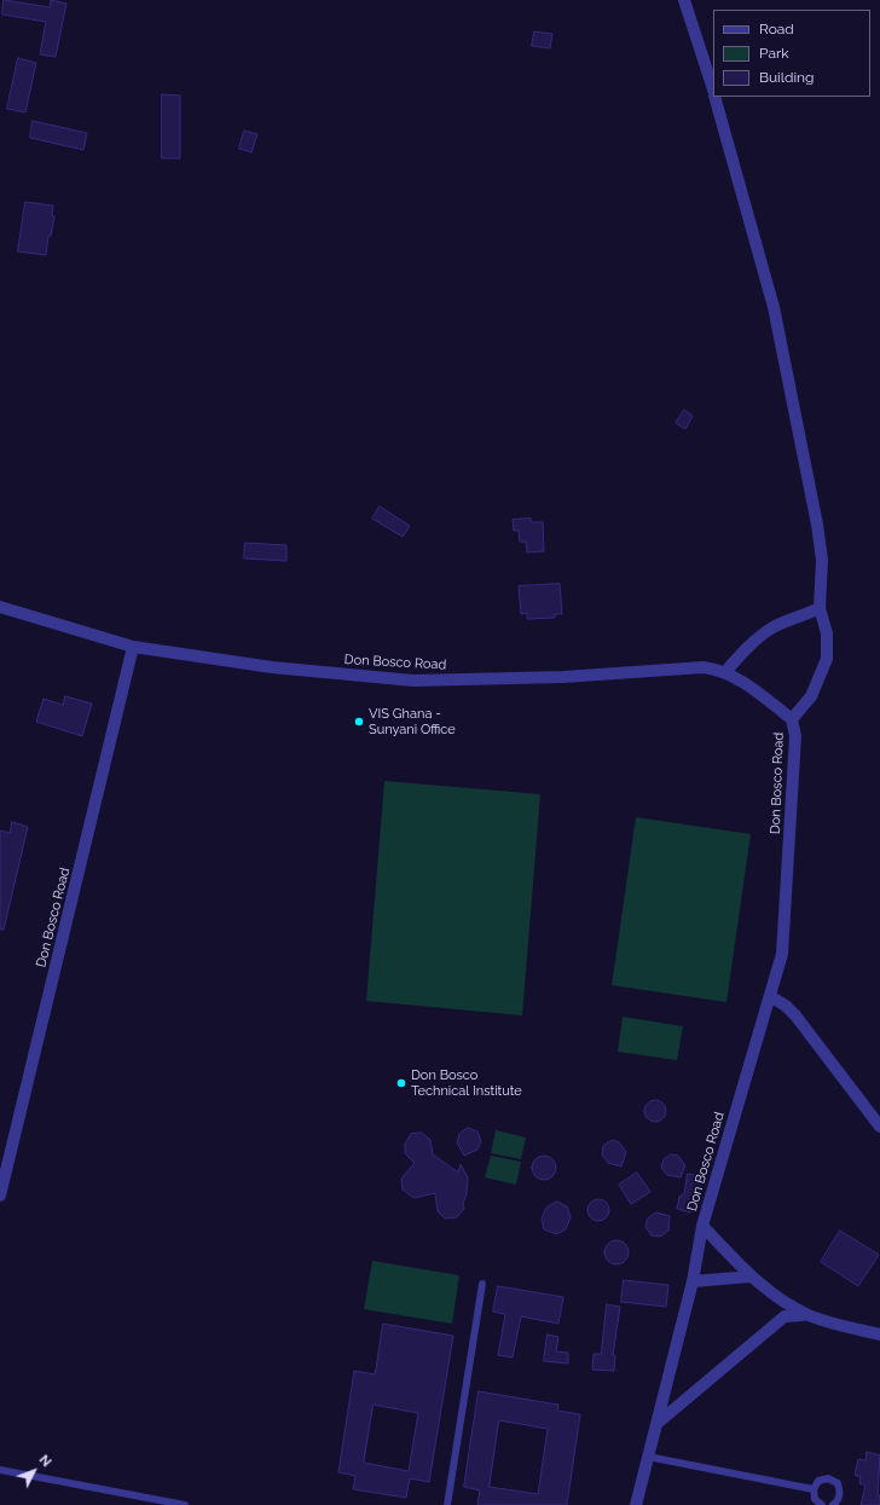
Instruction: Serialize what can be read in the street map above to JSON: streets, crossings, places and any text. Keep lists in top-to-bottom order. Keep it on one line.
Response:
{"streets":{"street":["Don Bosco Road"]},"places":["VIS Ghana - Sunyani Office","Don Bosco Technical Institute"],"legend":["Road","Park","Building"],"north":"top right"}
